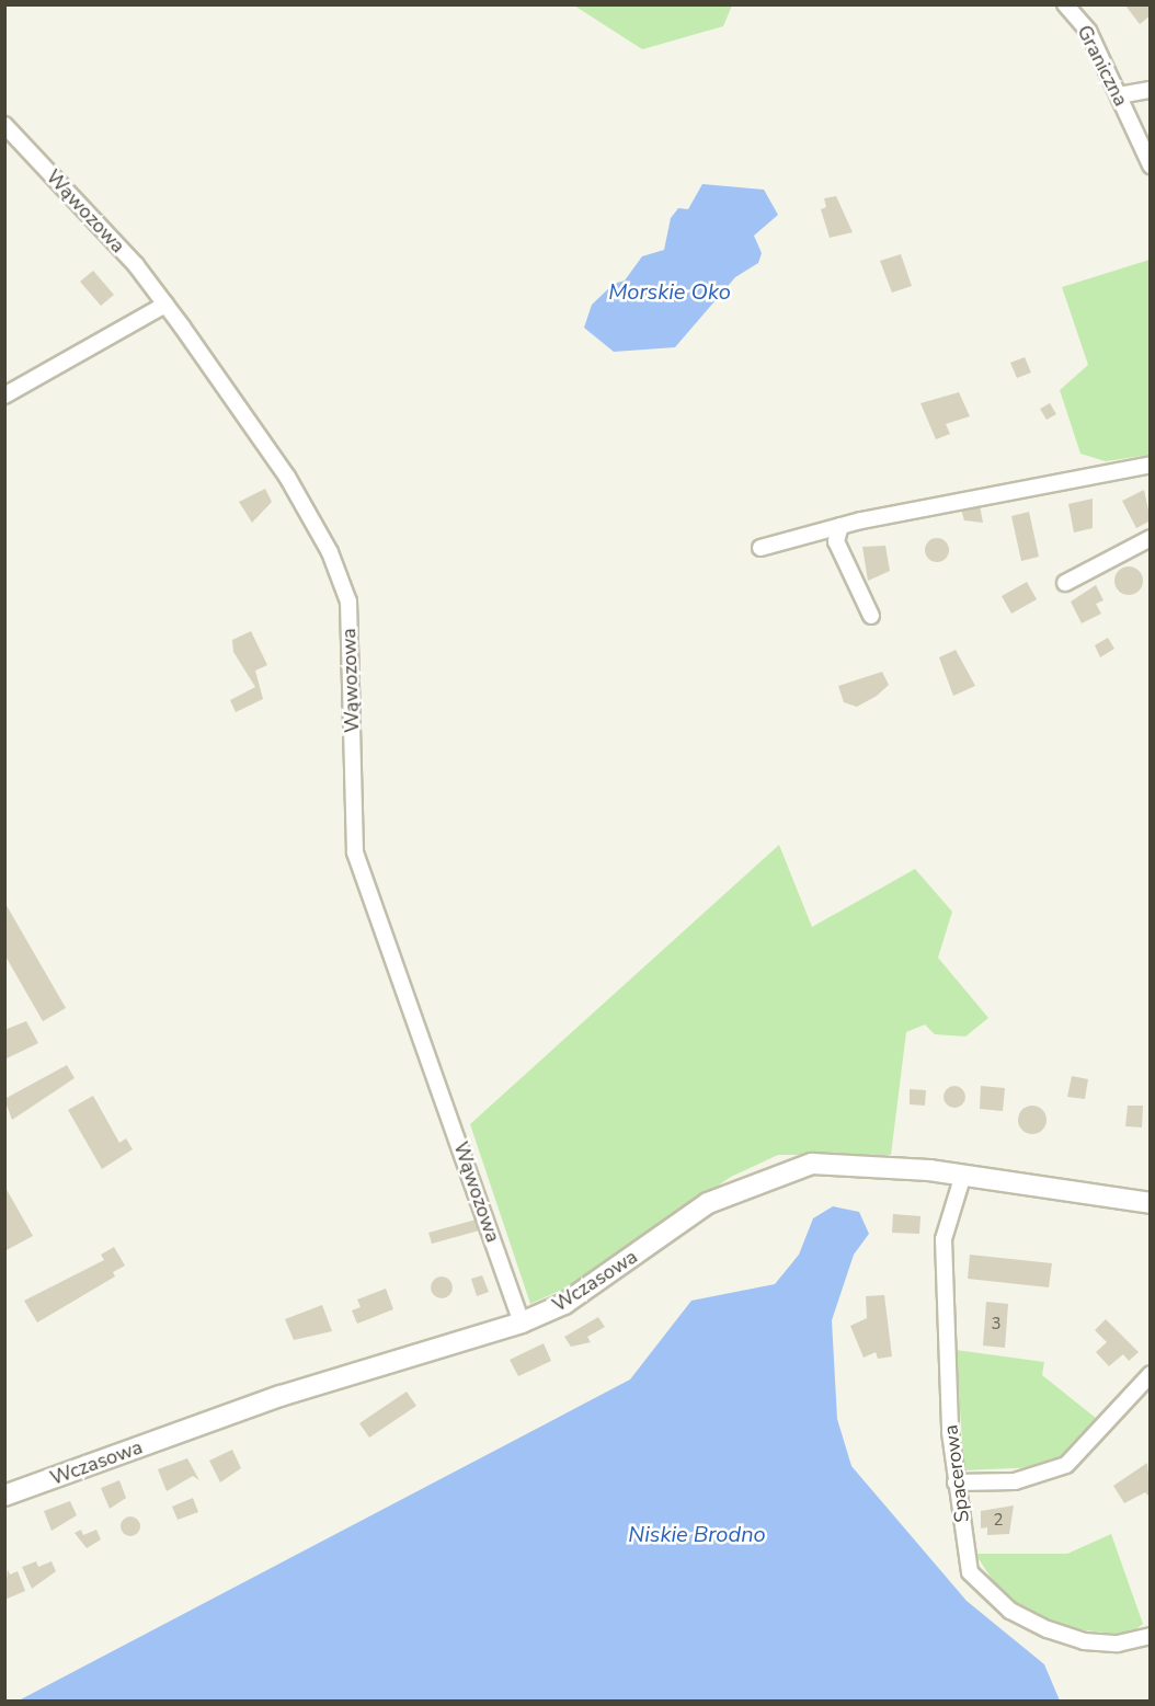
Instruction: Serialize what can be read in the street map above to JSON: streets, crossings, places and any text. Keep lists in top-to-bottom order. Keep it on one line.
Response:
{"streets":{"street":["Graniczna","Wąwozowa","Wczasowa","Spacerowa"]},"crossings":[["Wąwozowa","Wczasowa"],["Wczasowa","Spacerowa"]],"water":["Morskie Oko","Niskie Brodno"],"house_numbers":["3","2"]}
